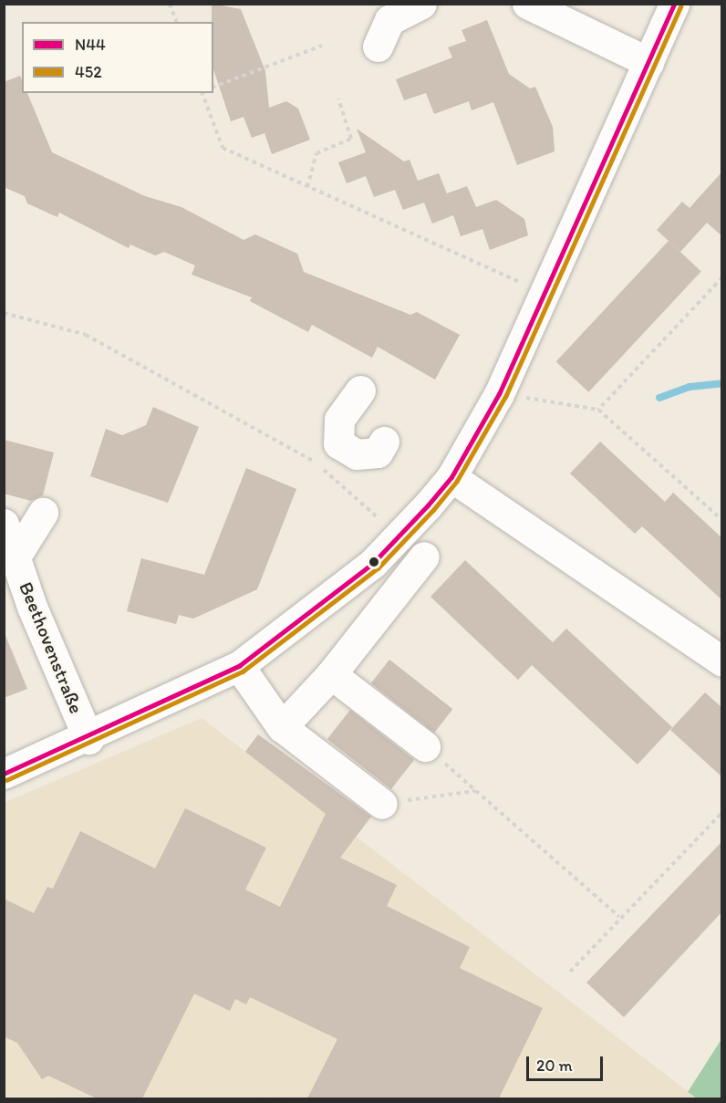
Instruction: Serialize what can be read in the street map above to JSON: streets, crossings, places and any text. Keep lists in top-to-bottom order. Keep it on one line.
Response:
{"streets":{"street":["Beethovenstraße"]},"lines":["transit line N44","transit line 452"],"legend":["N44","452"],"scale_bar":"20 m"}
